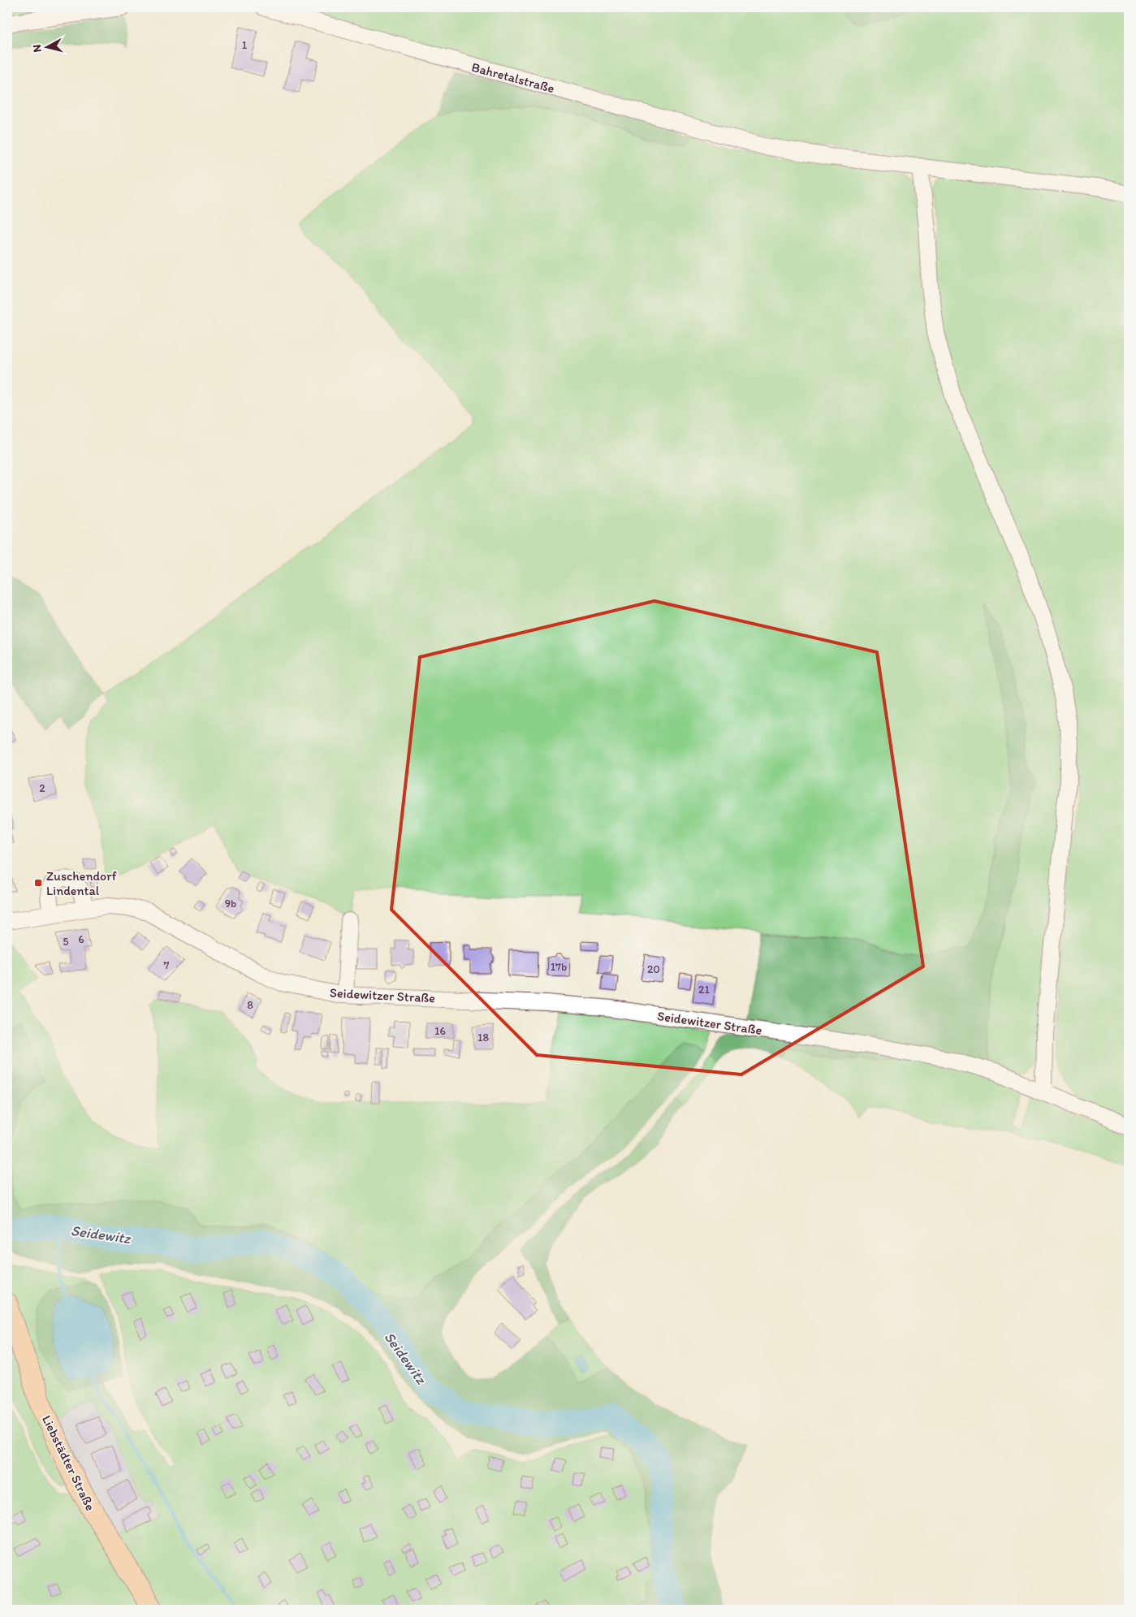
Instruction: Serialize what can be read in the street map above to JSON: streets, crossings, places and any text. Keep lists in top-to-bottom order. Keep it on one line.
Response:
{"streets":{"main road":["Liebstädter Straße"],"street":["Bahretalstraße","Seidewitzer Straße"]},"water":["Seidewitz"],"places":{"transit":["Zuschendorf Lindental"]},"house_numbers":["1","2","9b","6","5","7","17b","20","21","8","16","18"],"north":"left"}
